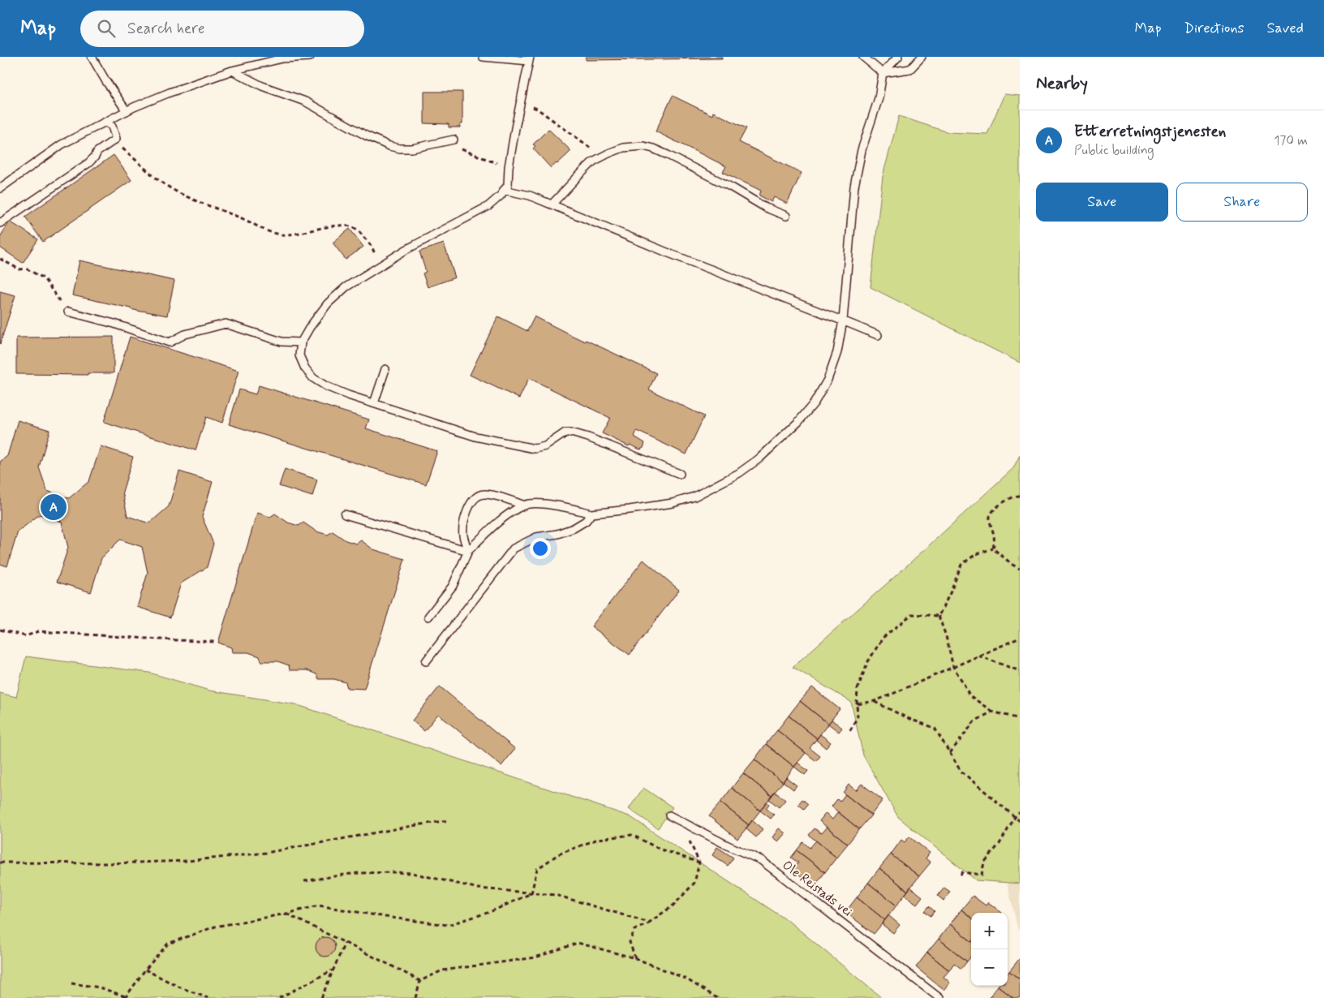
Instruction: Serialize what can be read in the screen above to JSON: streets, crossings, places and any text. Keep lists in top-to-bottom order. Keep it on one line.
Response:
{"streets":{"lane":["Ole Reistads vei"]},"page":{"header":"Map","search":"Search here","nav":["Map","Directions","Saved"],"heading":"Nearby","list":[{"mark":"A","name":"Etterretningstjenesten","note":"Public building","value":"170 m"}],"buttons":["Save","Share"],"pins":"A","map_buttons":["+","−"]}}
